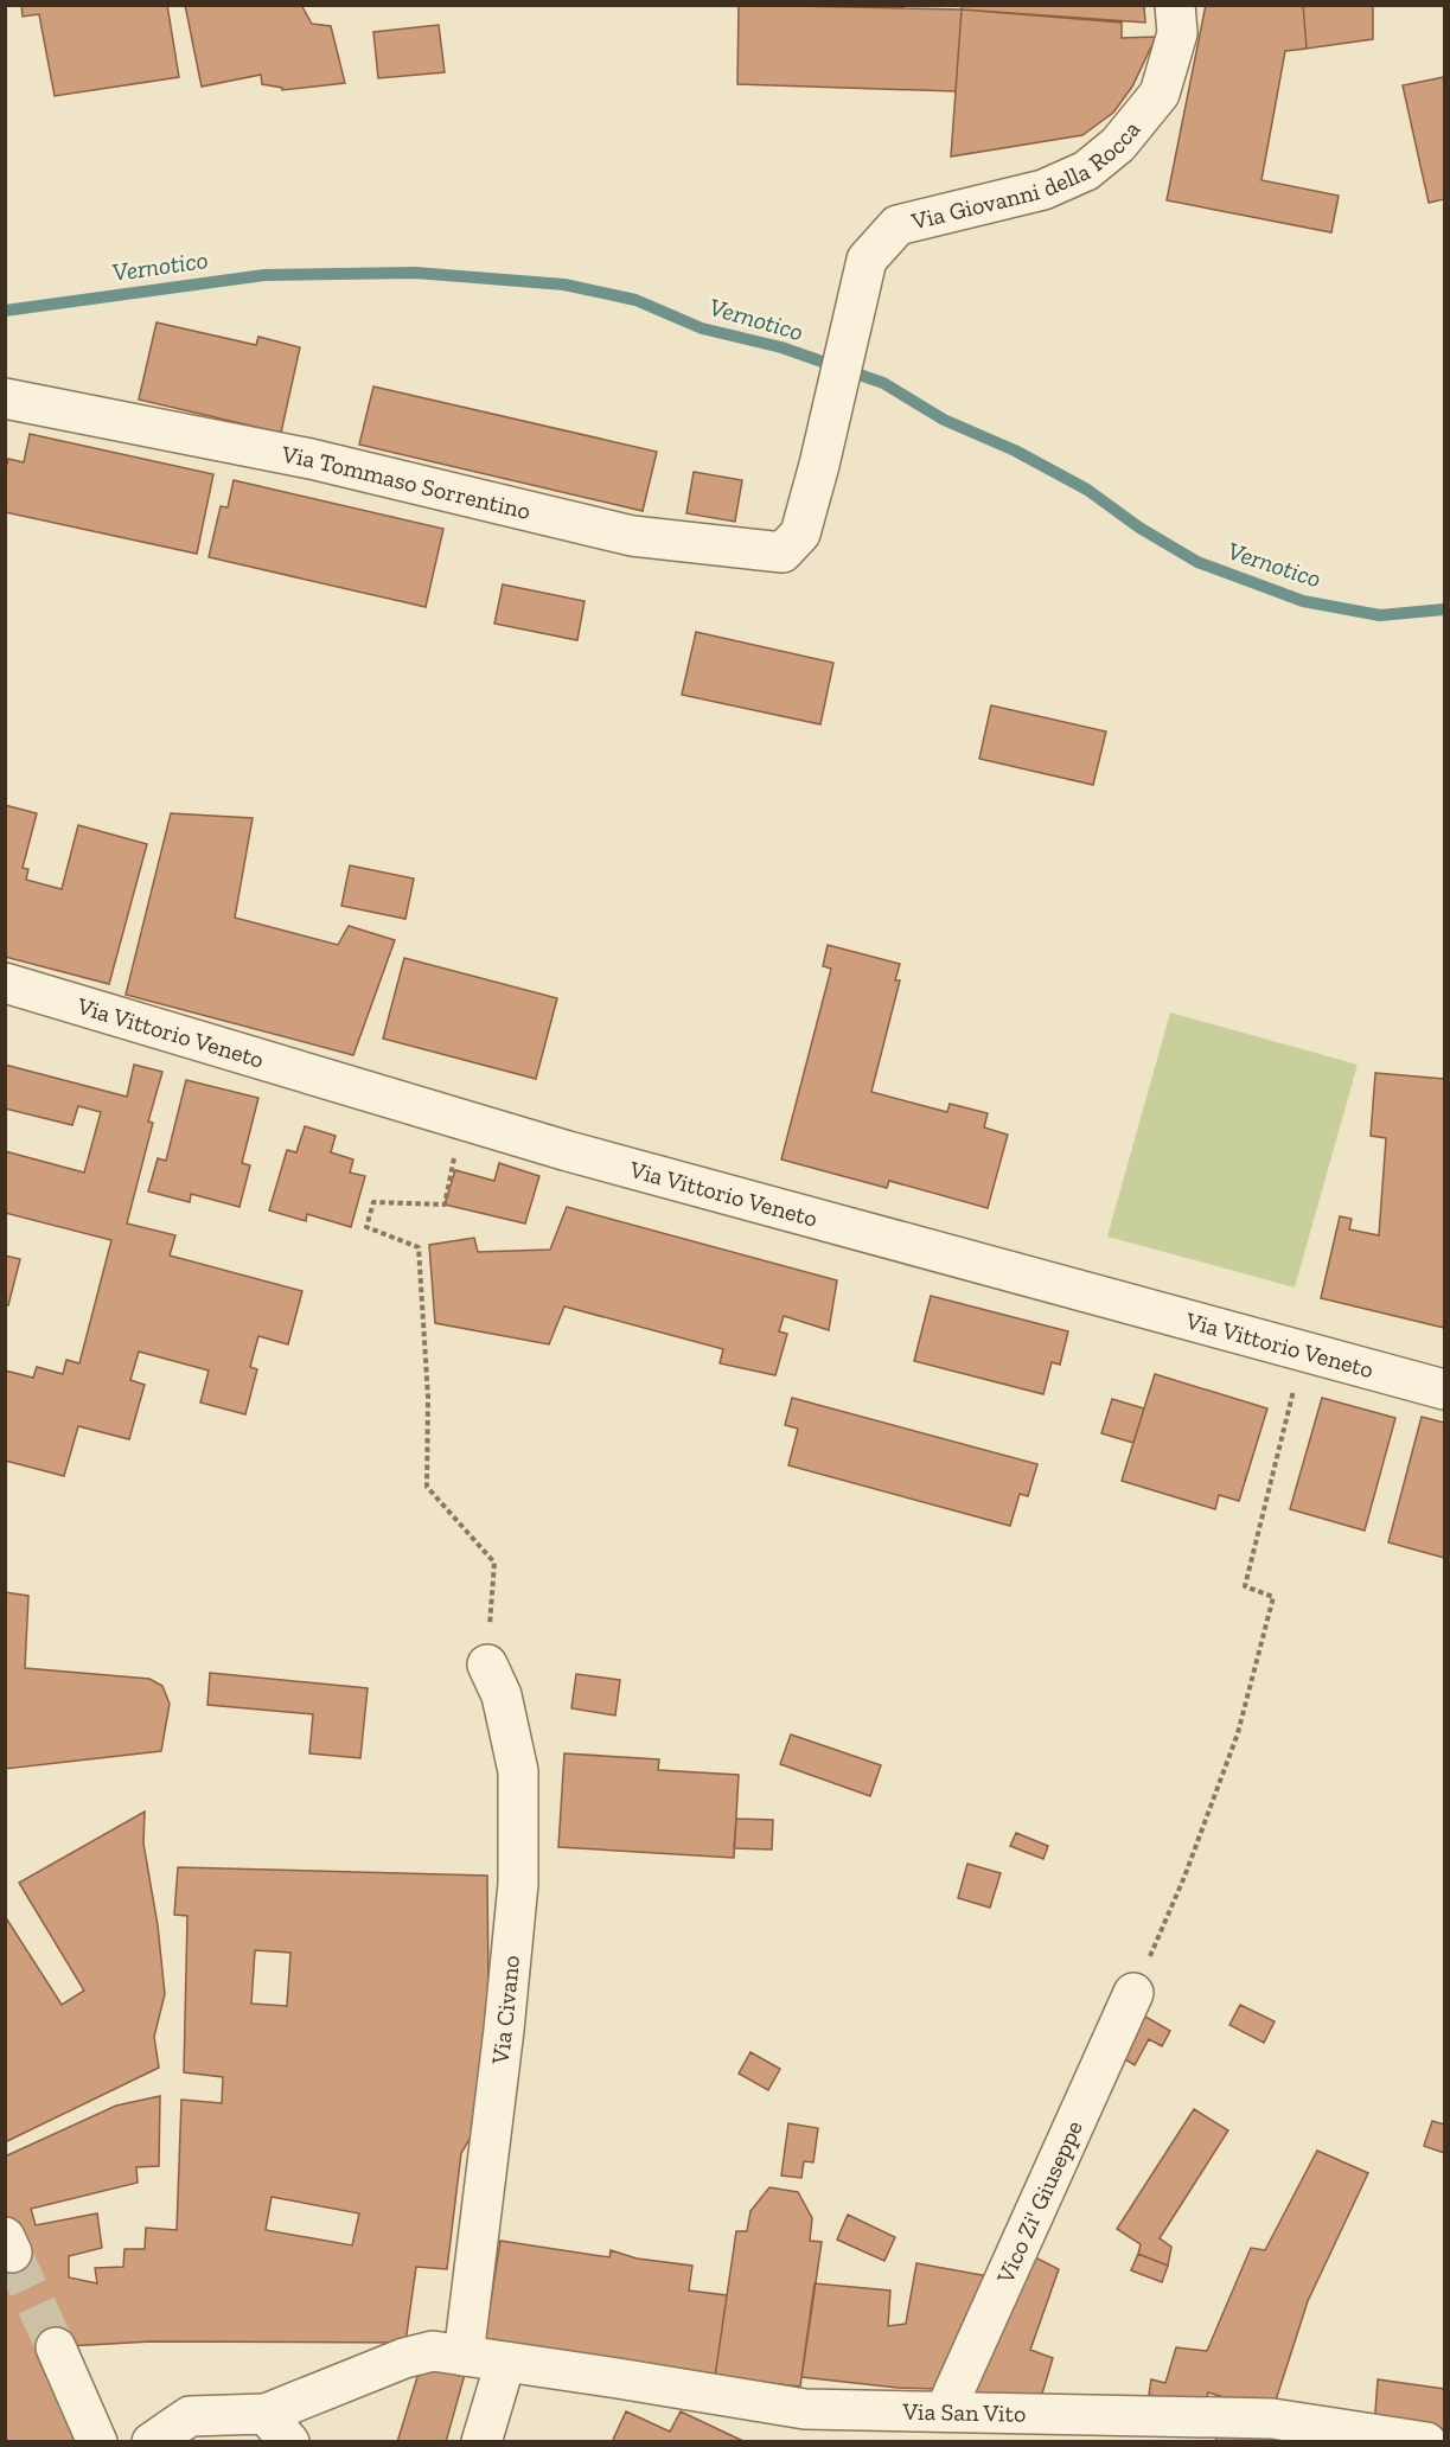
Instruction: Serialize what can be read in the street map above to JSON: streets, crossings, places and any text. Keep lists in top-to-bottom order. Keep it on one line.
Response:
{"streets":{"street":["Via Giovanni della Rocca","Via Tommaso Sorrentino","Via Vittorio Veneto","Via Civano","Vico Zi' Giuseppe","Via San Vito"]},"crossings":[["Via Giovanni della Rocca","Via Tommaso Sorrentino"],["Via Civano","Via San Vito"],["Vico Zi' Giuseppe","Via San Vito"]],"water":["Vernotico"]}
